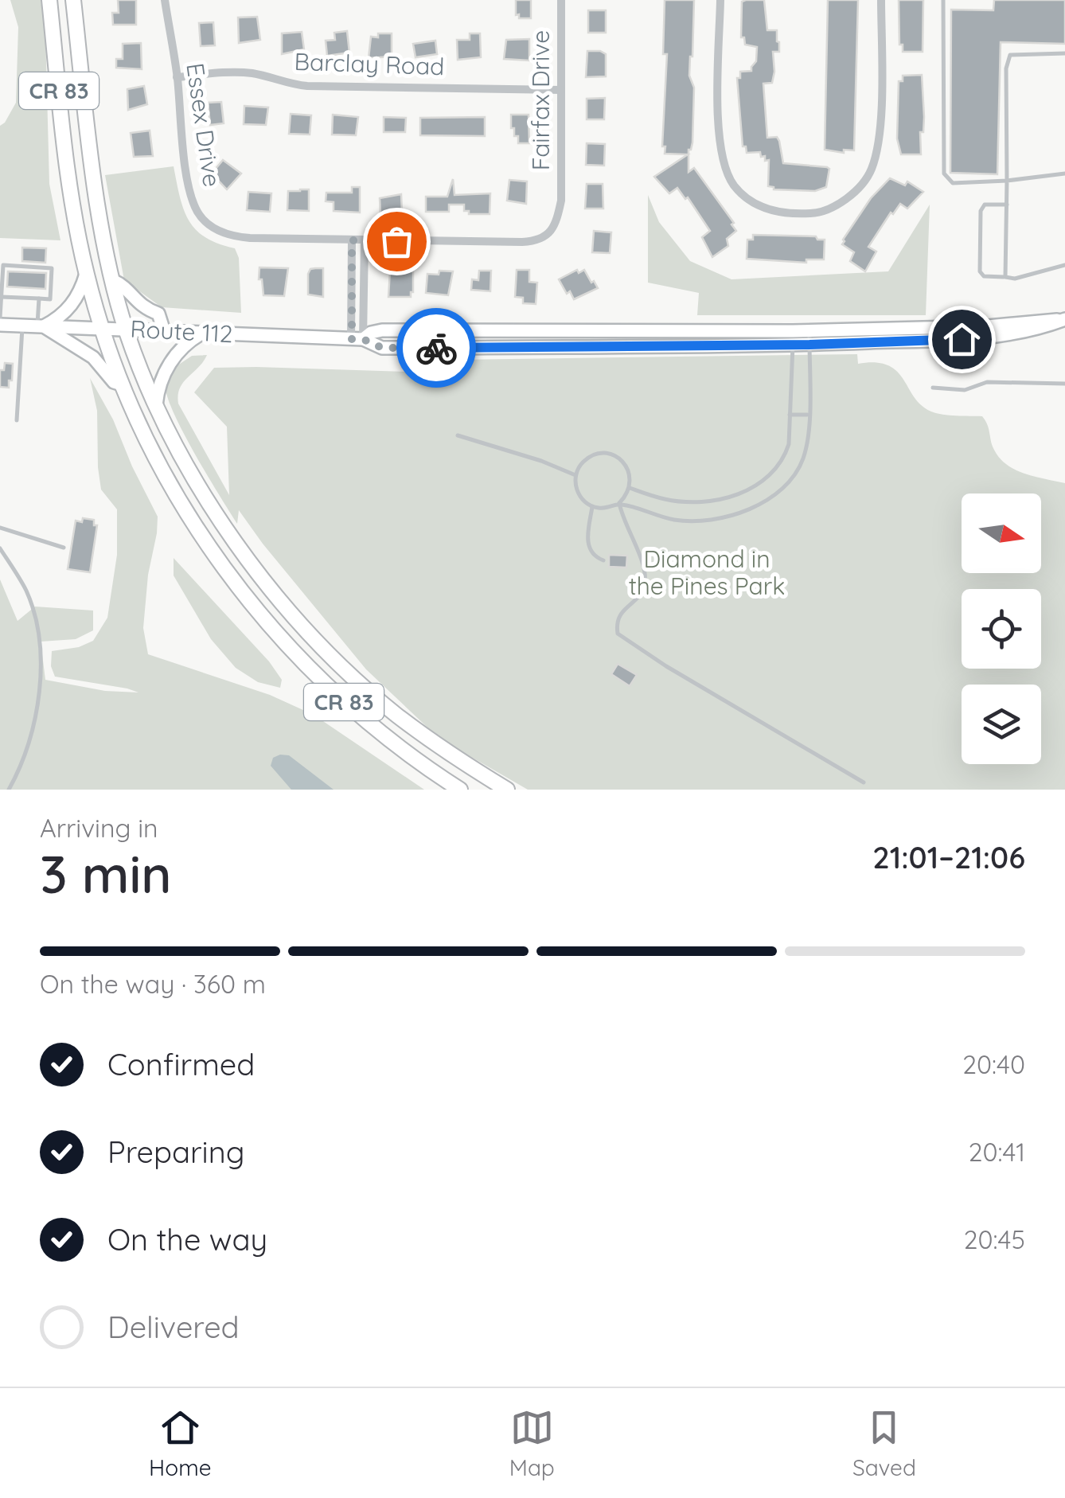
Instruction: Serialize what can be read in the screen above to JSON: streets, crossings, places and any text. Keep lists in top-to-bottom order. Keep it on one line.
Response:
{"streets":{"highway":["CR 83"],"main road":["Route 112"],"street":["Barclay Road","Fairfax Drive","Essex Drive"]},"crossings":[["Barclay Road","Fairfax Drive"],["Barclay Road","Essex Drive"],["CR 83","Route 112"]],"parks":["Diamond in the Pines Park"],"north":"right","page":{"heading":["3 min","Arriving in","21:01–21:06"],"bar":"On the way · 360 m","list":[["Confirmed","20:40"],["Preparing","20:41"],["On the way","20:45"],"Delivered"],"tabs":["Home","Map","Saved"]}}
